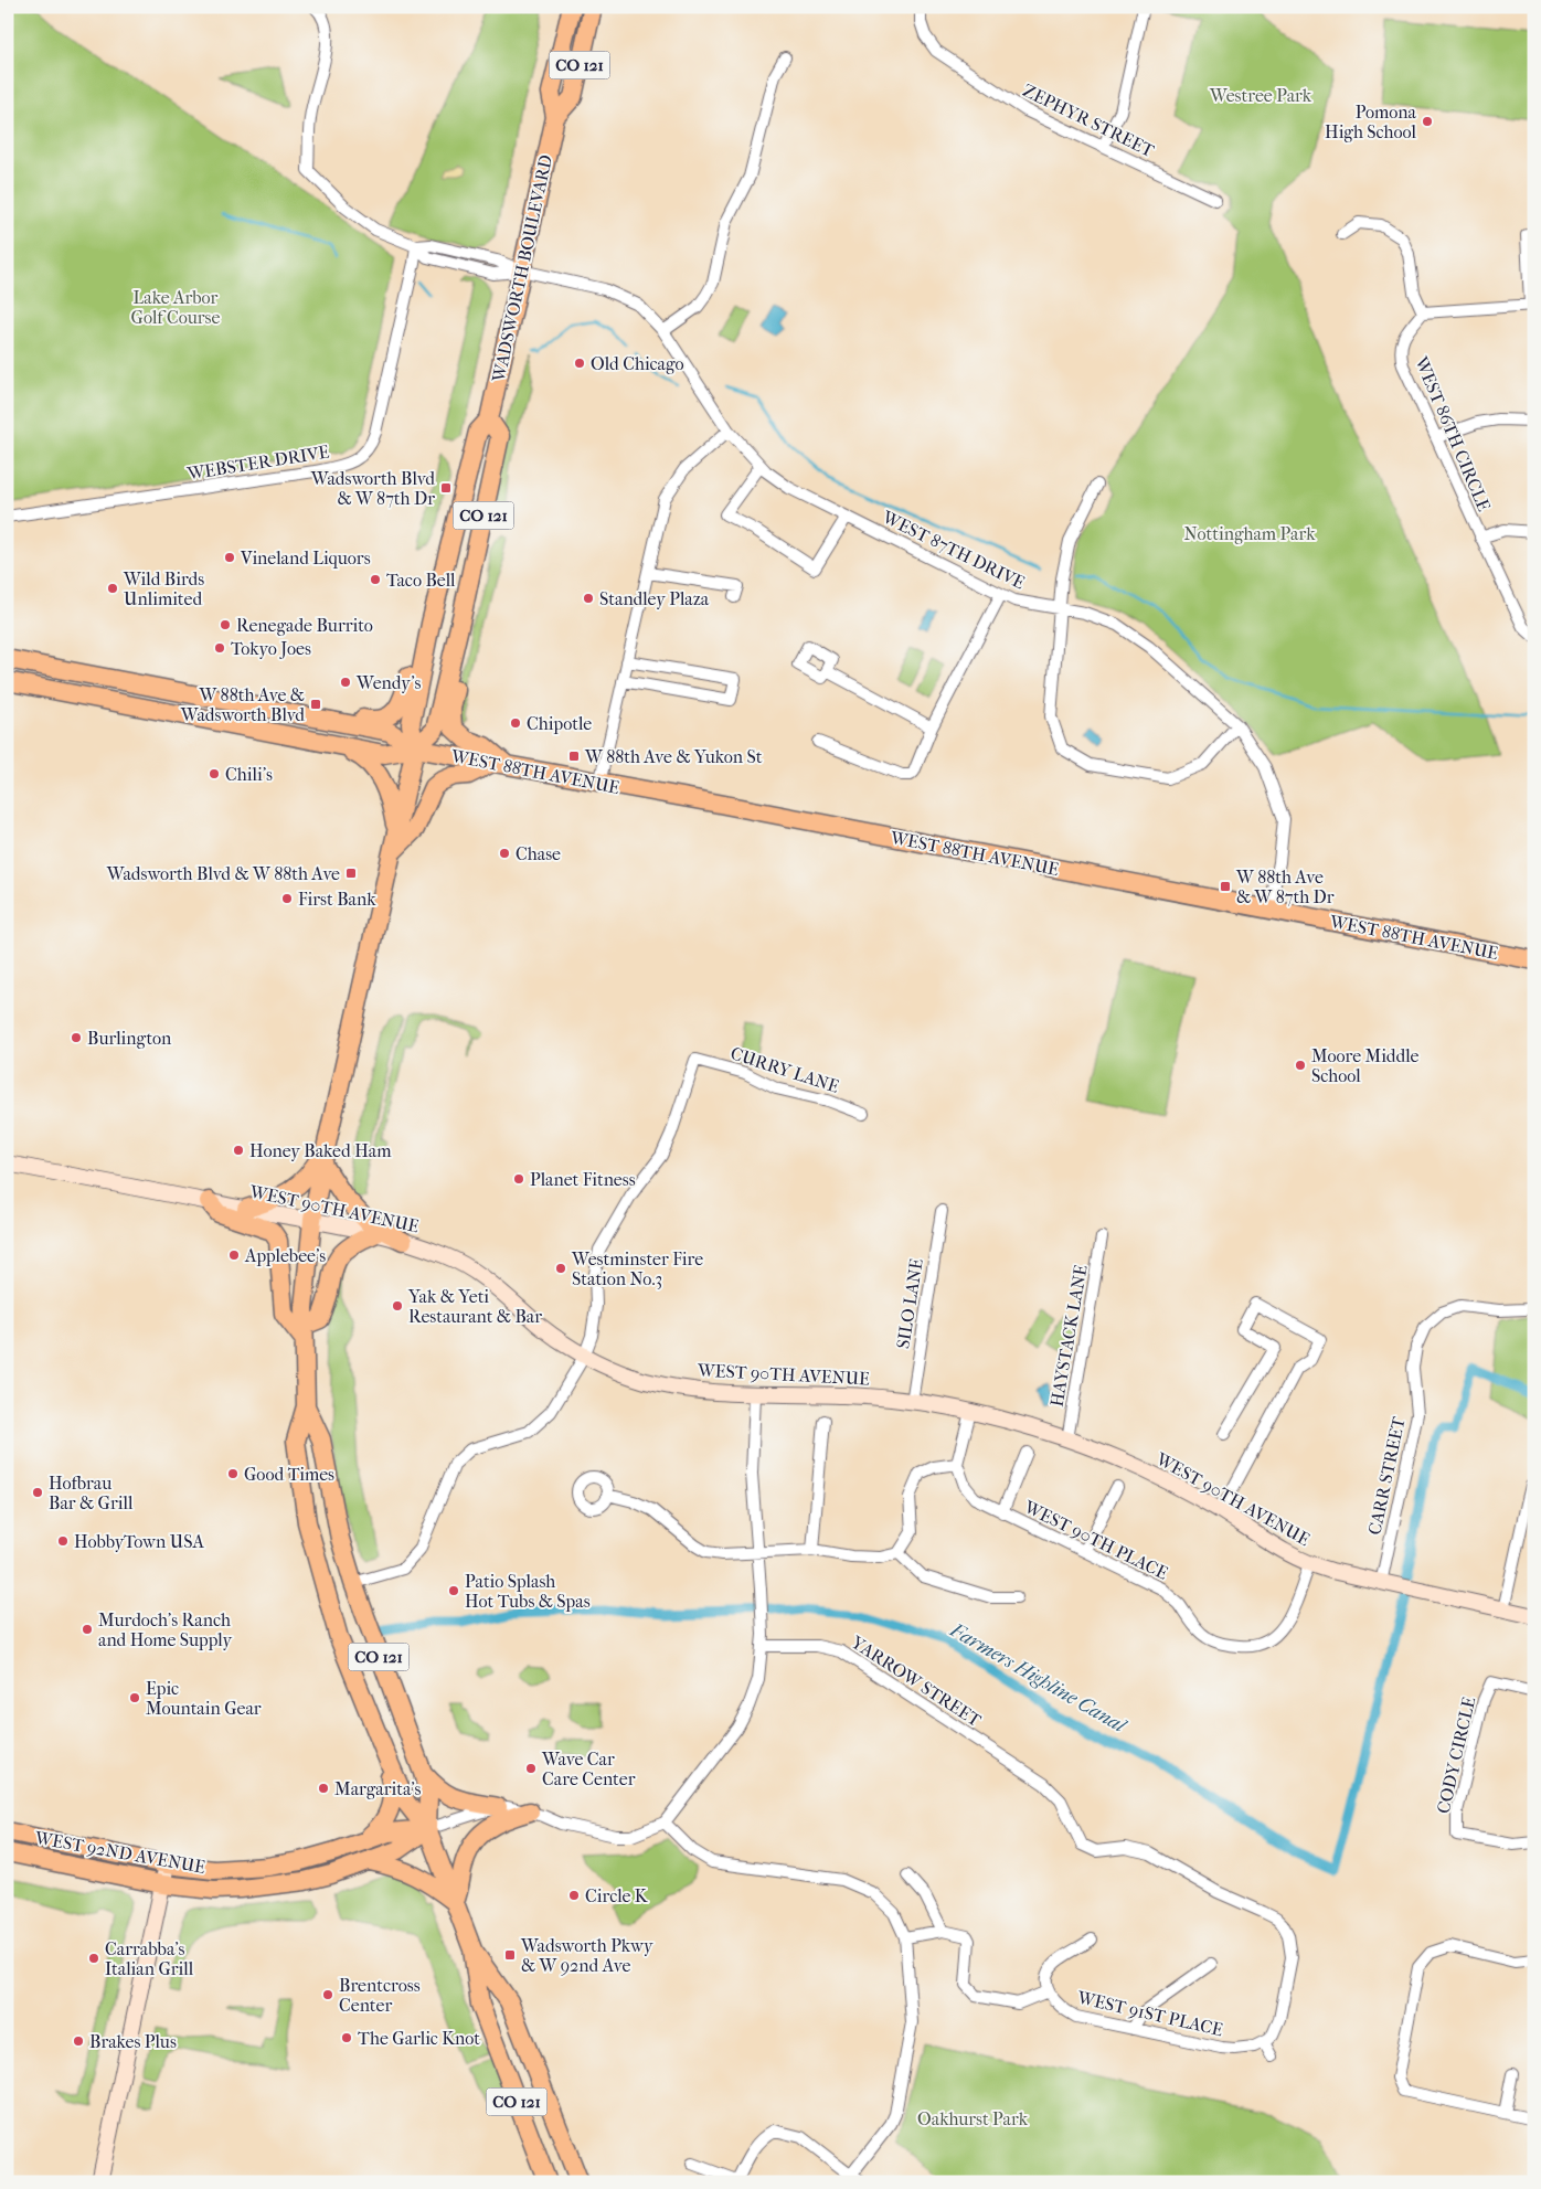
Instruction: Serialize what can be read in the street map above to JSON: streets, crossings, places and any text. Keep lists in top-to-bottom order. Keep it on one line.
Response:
{"streets":{"main road":["CO 121","WADSWORTH BOULEVARD","WEST 88TH AVENUE","WEST 92ND AVENUE"],"street":["ZEPHYR STREET","WEST 86TH CIRCLE","WEBSTER DRIVE","WEST 87TH DRIVE","CURRY LANE","WEST 90TH AVENUE","SILO LANE","HAYSTACK LANE","CARR STREET","WEST 90TH PLACE","YARROW STREET","CODY CIRCLE","WEST 91ST PLACE"]},"crossings":[["CO 121","WADSWORTH BOULEVARD"],["CO 121","WEST 88TH AVENUE"],["CO 121","WEST 90TH AVENUE"],["CO 121","WEST 92ND AVENUE"],["WADSWORTH BOULEVARD","WEST 87TH DRIVE"],["WADSWORTH BOULEVARD","WEST 88TH AVENUE"],["WADSWORTH BOULEVARD","WEST 90TH AVENUE"],["WEBSTER DRIVE","WEST 87TH DRIVE"],["WEST 87TH DRIVE","WEST 88TH AVENUE"],["CURRY LANE","WEST 90TH AVENUE"],["WEST 90TH AVENUE","SILO LANE"],["WEST 90TH AVENUE","HAYSTACK LANE"],["WEST 90TH AVENUE","CARR STREET"],["WEST 90TH AVENUE","WEST 90TH PLACE"],["YARROW STREET","WEST 91ST PLACE"]],"water":["Farmers Highline Canal"],"parks":["Westree Park","Lake Arbor Golf Course","Nottingham Park","Oakhurst Park"],"places":{"other":["Pomona High School","Old Chicago","Vineland Liquors","Taco Bell","Wild Birds Unlimited","Standley Plaza","Renegade Burrito","Tokyo Joes","Wendy's","Chipotle","Chili's","Chase","First Bank","Burlington","Moore Middle School","Honey Baked Ham","Planet Fitness","Applebee's","Westminster Fire Station No.3","Yak & Yeti Restaurant & Bar","Good Times","Hofbrau Bar & Grill","HobbyTown USA","Patio Splash Hot Tubs & Spas","Murdoch's Ranch and Home Supply","Epic Mountain Gear","Wave Car Care Center","Margarita's","Circle K","Carrabba's Italian Grill","Brentcross Center","The Garlic Knot","Brakes Plus"],"transit":["Wadsworth Blvd & W 87th Dr","W 88th Ave & Wadsworth Blvd","W 88th Ave & Yukon St","Wadsworth Blvd & W 88th Ave","W 88th Ave & W 87th Dr","Wadsworth Pkwy & W 92nd Ave"]}}
